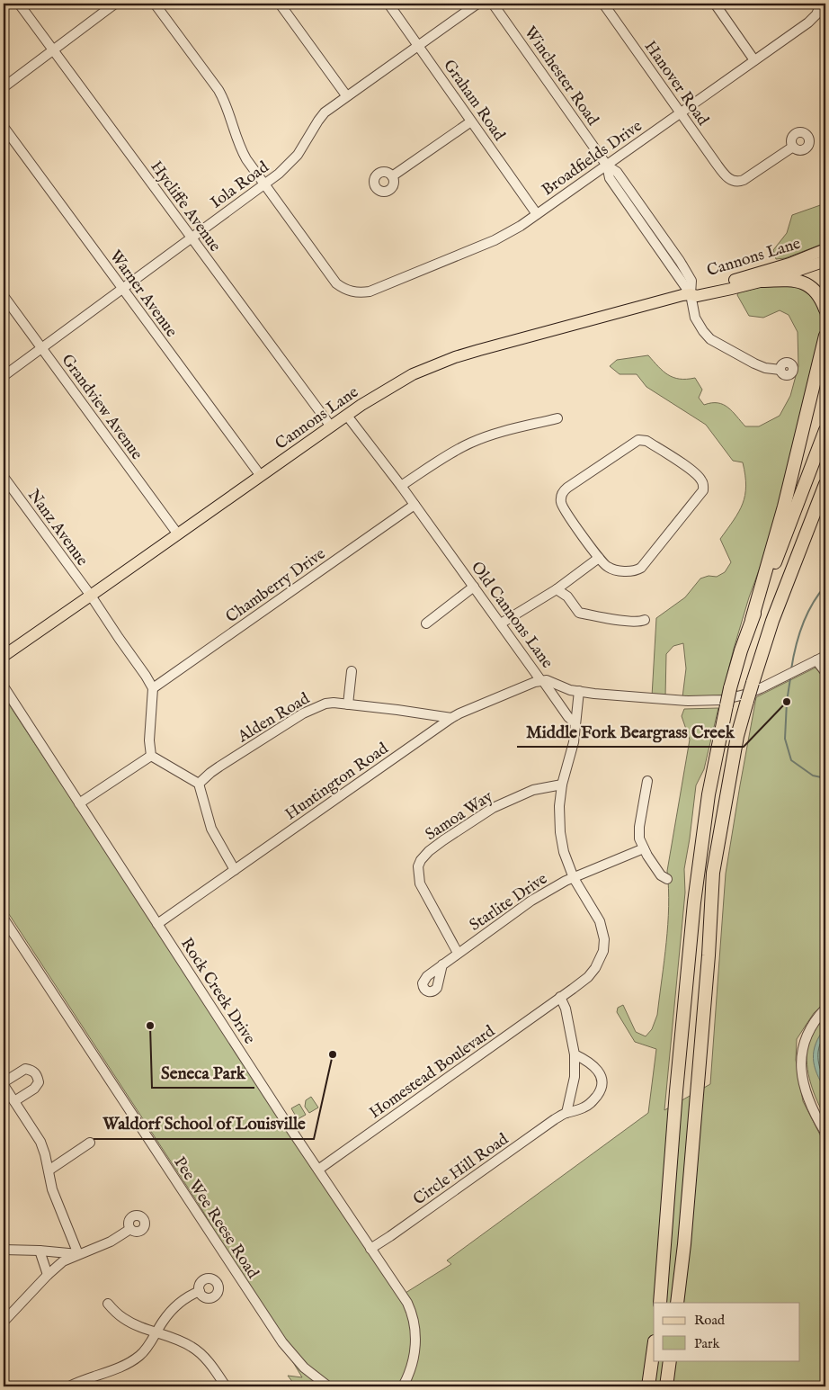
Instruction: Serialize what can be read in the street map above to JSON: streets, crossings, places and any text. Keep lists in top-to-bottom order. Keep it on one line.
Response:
{"streets":{"main road":["Cannons Lane"],"street":["Winchester Road","Hanover Road","Graham Road","Broadfields Drive","Iola Road","Hycliffe Avenue","Warner Avenue","Grandview Avenue","Nanz Avenue","Chamberry Drive","Old Cannons Lane","Alden Road","Huntington Road","Samoa Way","Starlite Drive","Rock Creek Drive","Homestead Boulevard","Circle Hill Road","Pee Wee Reese Road"]},"crossings":[["Winchester Road","Broadfields Drive"],["Winchester Road","Cannons Lane"],["Hanover Road","Broadfields Drive"],["Graham Road","Broadfields Drive"],["Graham Road","Iola Road"],["Broadfields Drive","Iola Road"],["Iola Road","Hycliffe Avenue"],["Iola Road","Warner Avenue"],["Iola Road","Grandview Avenue"],["Hycliffe Avenue","Cannons Lane"],["Cannons Lane","Warner Avenue"],["Cannons Lane","Grandview Avenue"],["Cannons Lane","Nanz Avenue"],["Cannons Lane","Old Cannons Lane"],["Nanz Avenue","Chamberry Drive"],["Chamberry Drive","Old Cannons Lane"],["Old Cannons Lane","Huntington Road"],["Alden Road","Huntington Road"],["Huntington Road","Rock Creek Drive"],["Samoa Way","Starlite Drive"],["Rock Creek Drive","Homestead Boulevard"],["Rock Creek Drive","Circle Hill Road"]],"places":["Middle Fork Beargrass Creek","Seneca Park","Waldorf School of Louisville"],"legend":["Road","Park"]}
